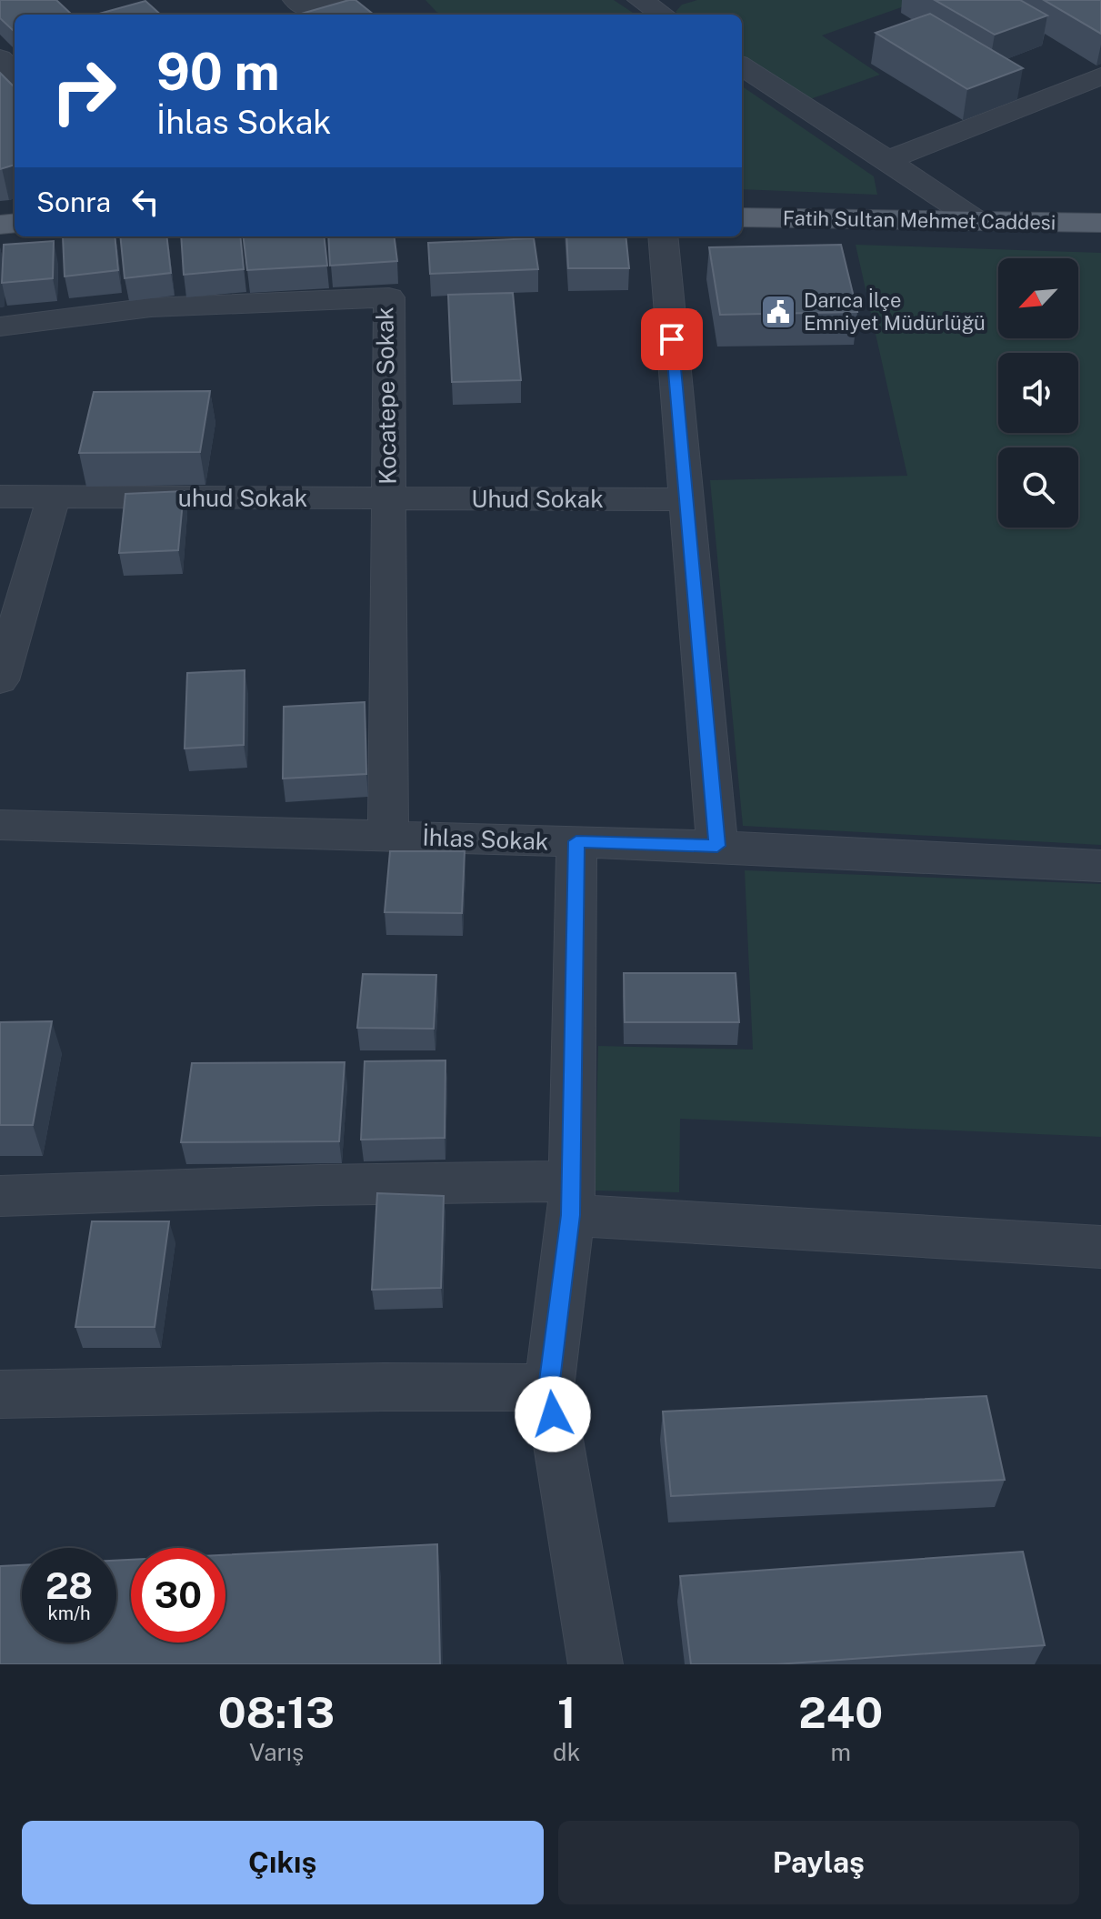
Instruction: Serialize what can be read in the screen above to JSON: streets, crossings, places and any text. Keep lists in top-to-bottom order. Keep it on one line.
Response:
{"streets":{"main road":["Fatih Sultan Mehmet Caddesi"],"street":["Kocatepe Sokak","uhud Sokak","Uhud Sokak","İhlas Sokak"]},"crossings":[["Kocatepe Sokak","uhud Sokak"],["Kocatepe Sokak","Uhud Sokak"],["Kocatepe Sokak","İhlas Sokak"],["uhud Sokak","Uhud Sokak"]],"places":{"public building":["Darıca İlçe Emniyet Müdürlüğü"]},"north":"bottom left","page":{"turn":["90 m","İhlas Sokak"],"then":"Sonra","speed":"28 km/h","limit":"30","eta":["08:13","Varış","1","dk","240","m"],"buttons":["Çıkış","Paylaş"]}}
